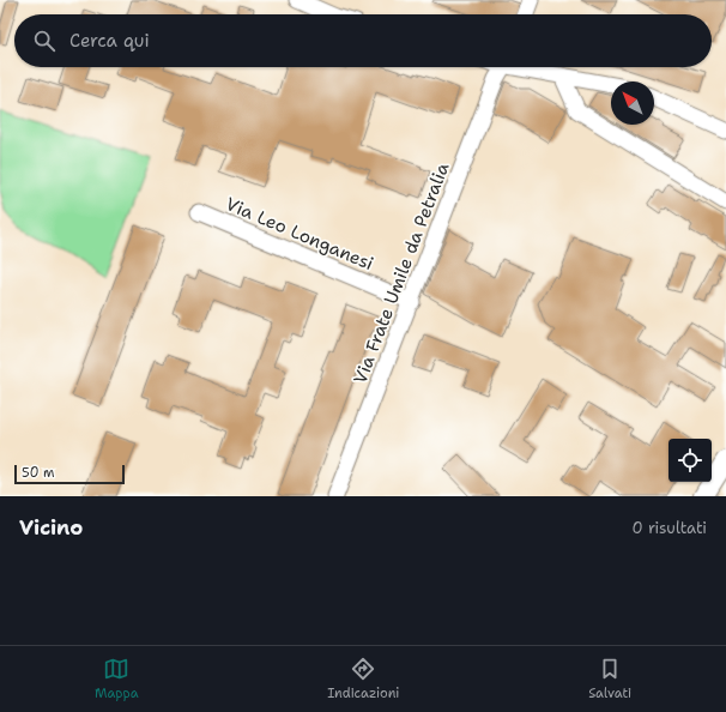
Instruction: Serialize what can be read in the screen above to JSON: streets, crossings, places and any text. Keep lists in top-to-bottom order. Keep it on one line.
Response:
{"streets":{"street":["Via Leo Longanesi","Via Frate Umile da Petralia"]},"crossings":[["Via Leo Longanesi","Via Frate Umile da Petralia"]],"scale_bar":"50 m","north":"top left","page":{"search":"Cerca qui","scale":"50 m","heading":["Vicino","0 risultati"],"nav":["Mappa","Indicazioni","Salvati"]}}
